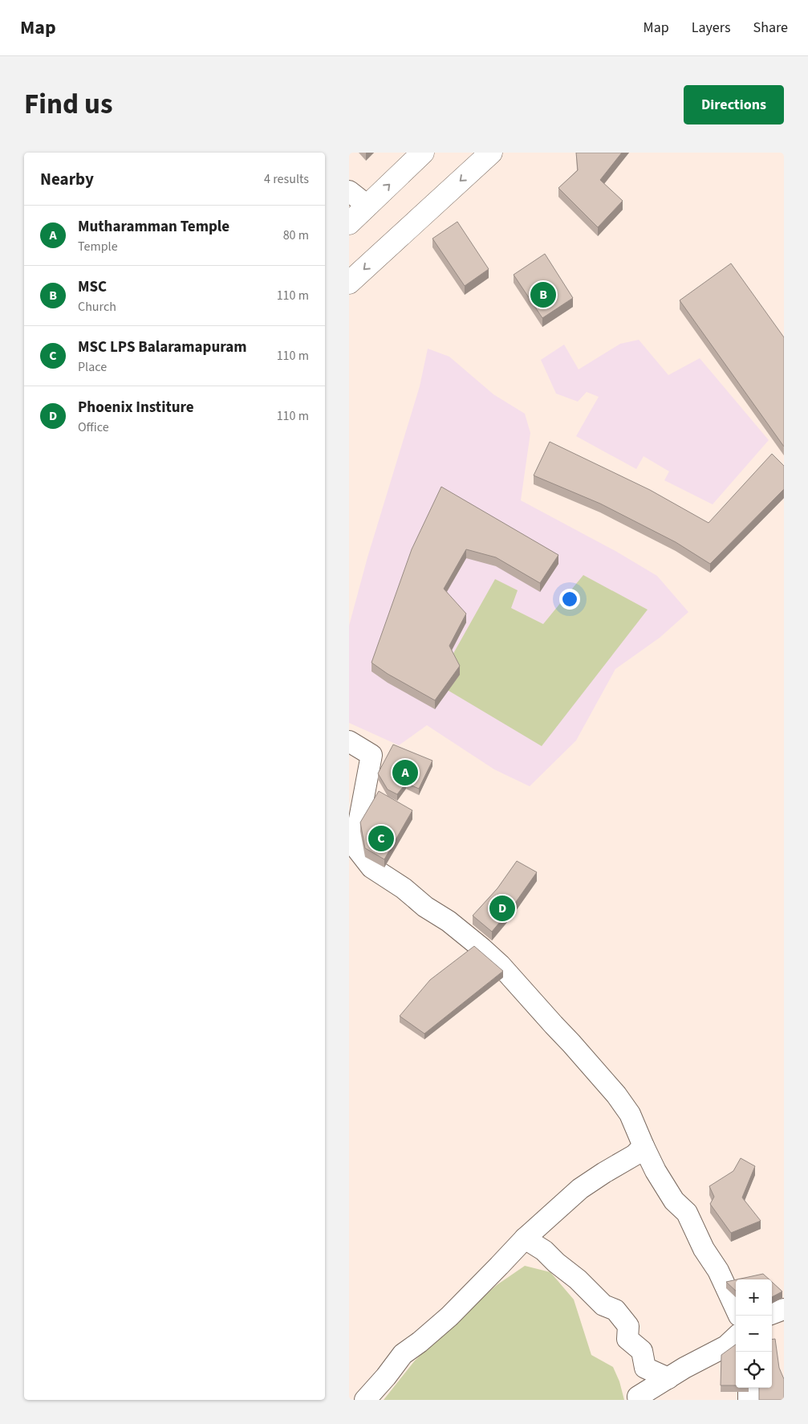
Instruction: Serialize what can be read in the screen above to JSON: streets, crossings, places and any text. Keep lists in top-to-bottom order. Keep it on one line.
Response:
{"page":{"header":"Map","nav":["Map","Layers","Share"],"title":"Find us","buttons":"Directions","heading":["Nearby","4 results"],"list":[{"mark":"A","name":"Mutharamman Temple","note":"Temple","value":"80 m"},{"mark":"B","name":"MSC","note":"Church","value":"110 m"},{"mark":"C","name":"MSC LPS Balaramapuram","note":"Place","value":"110 m"},{"mark":"D","name":"Phoenix Institure","note":"Office","value":"110 m"}],"pins":["B","A","C","D"],"map_buttons":["+","−"]}}
